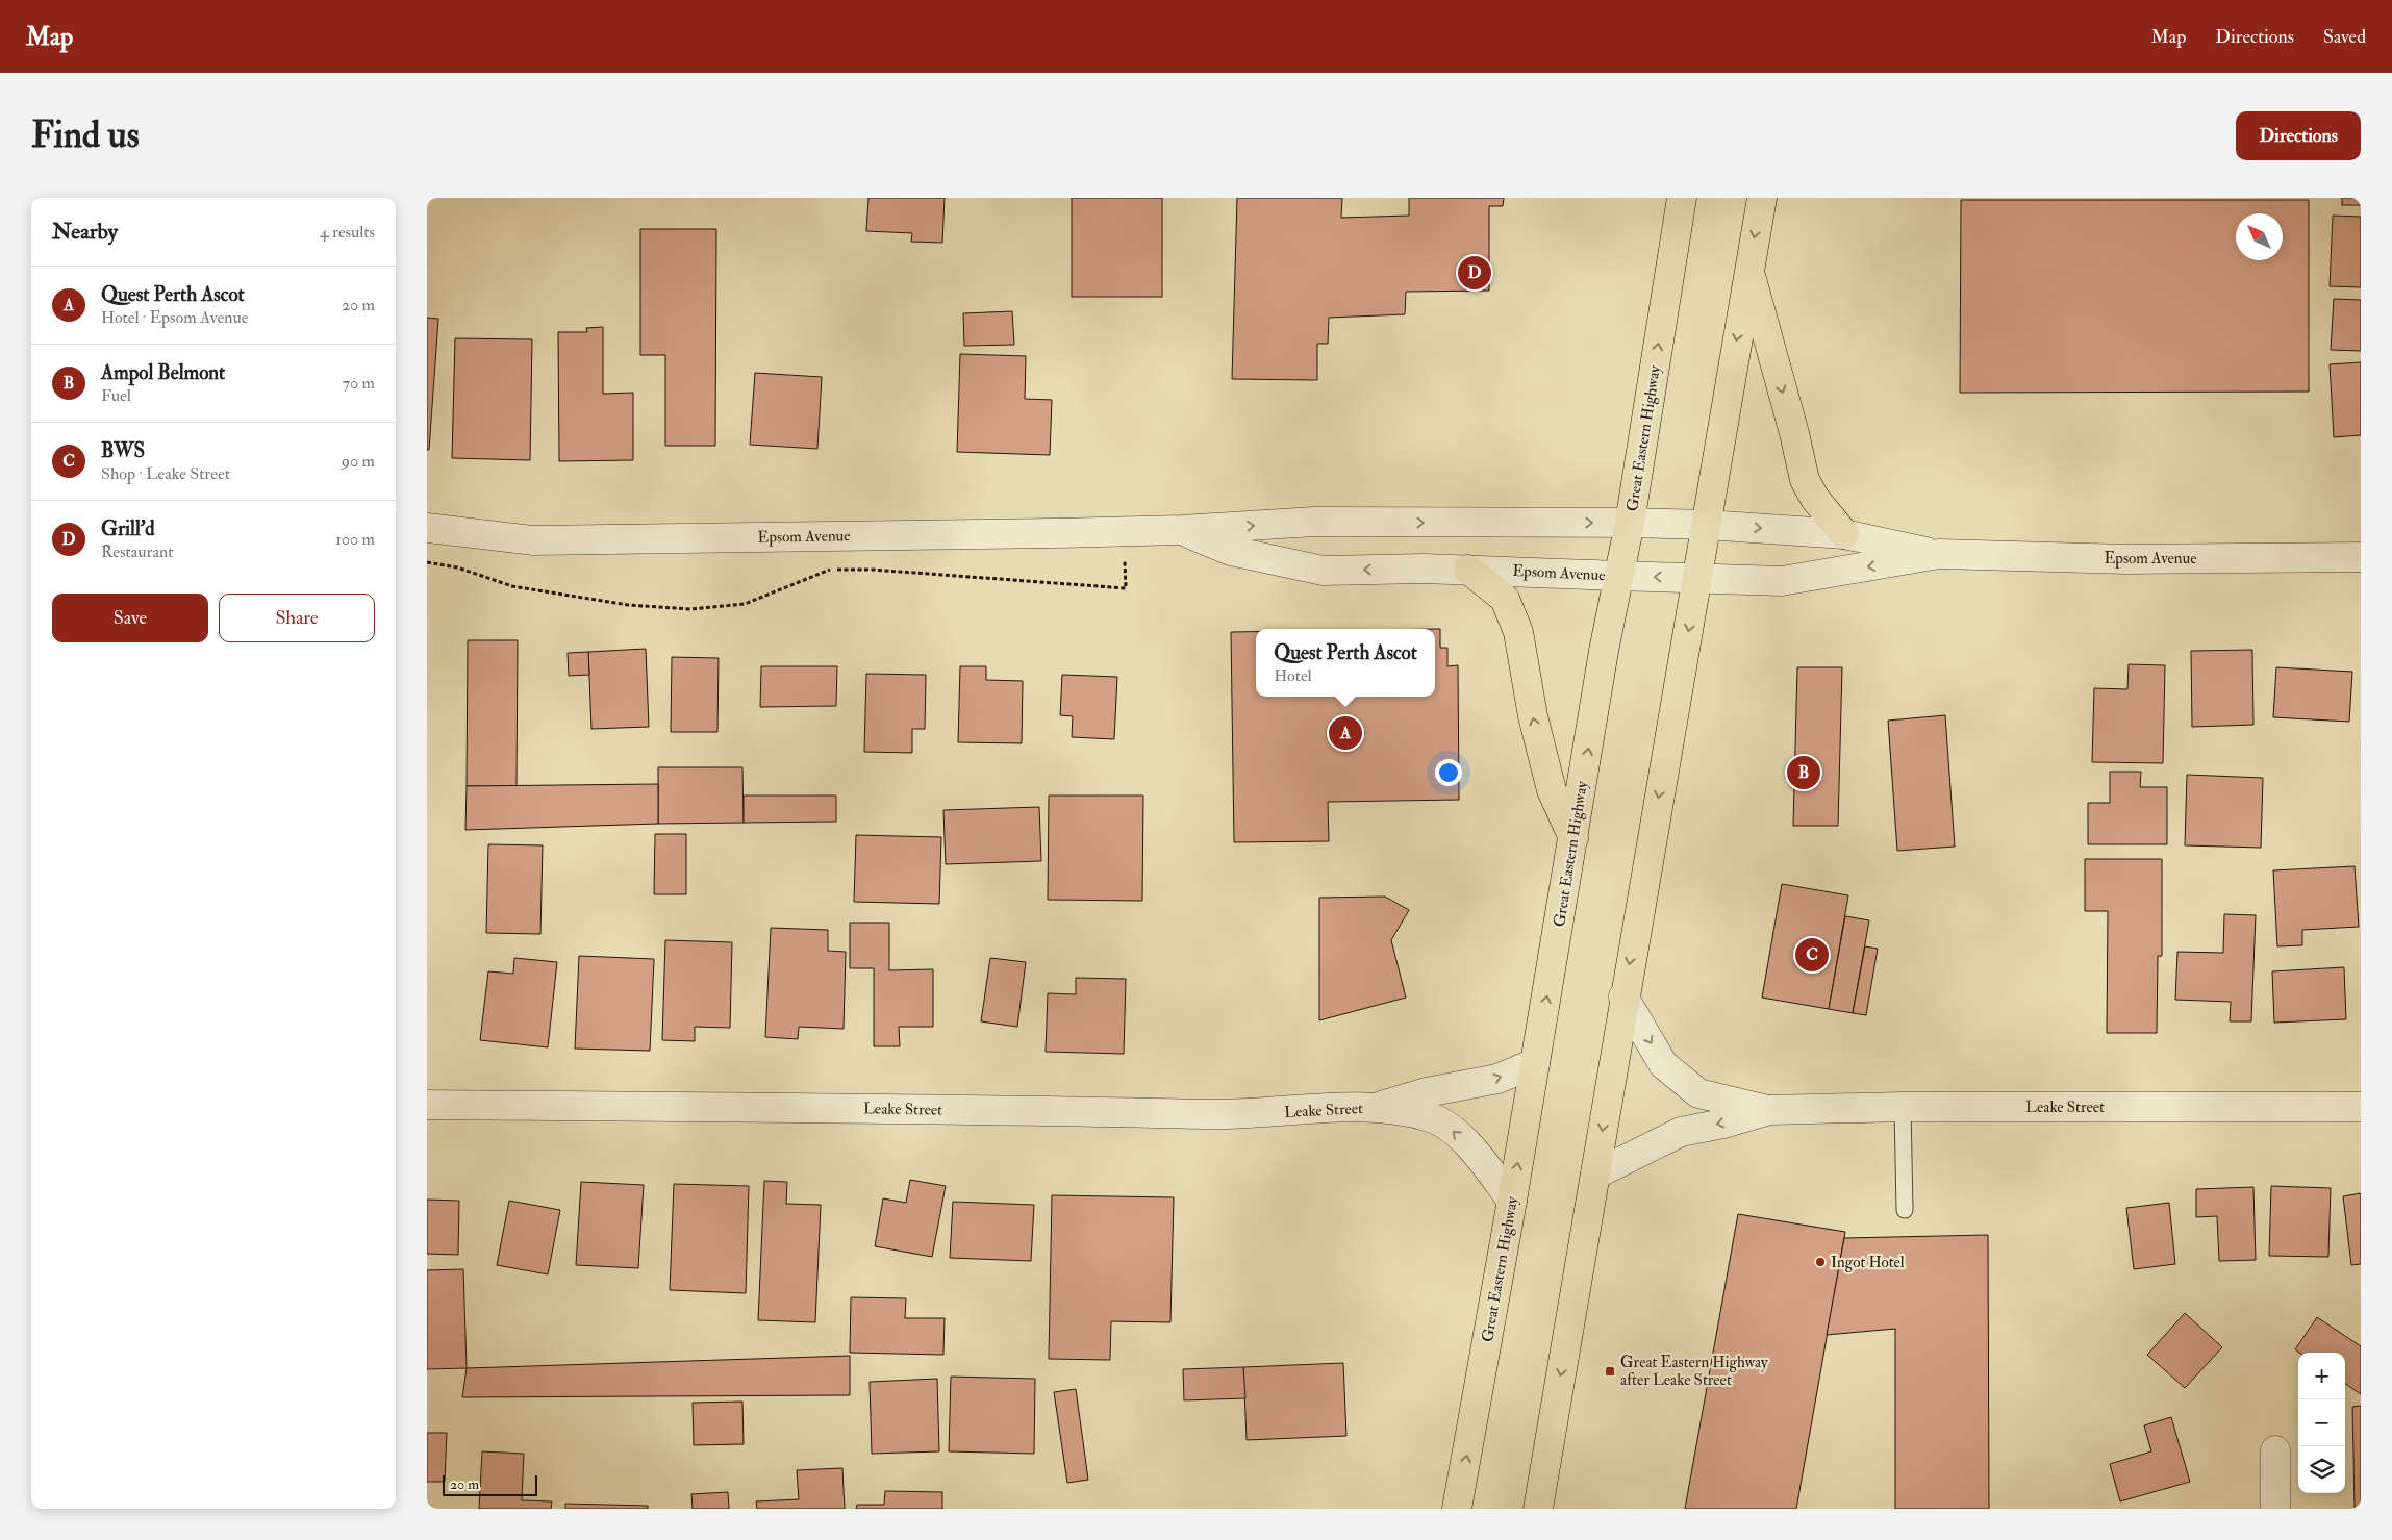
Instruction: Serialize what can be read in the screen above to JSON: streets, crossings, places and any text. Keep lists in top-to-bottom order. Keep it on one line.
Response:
{"streets":{"highway":["Great Eastern Highway"],"street":["Epsom Avenue","Leake Street"]},"crossings":[["Great Eastern Highway","Epsom Avenue"],["Great Eastern Highway","Leake Street"]],"places":{"other":["Ingot Hotel"],"transit":["Great Eastern Highway after Leake Street"]},"scale_bar":"20 m","north":"top left","page":{"header":"Map","nav":["Map","Directions","Saved"],"buttons":["Directions",["Save","Share"]],"title":"Find us","heading":["Nearby","4 results"],"pins":["D","A","B","C"],"list":[{"mark":"A","name":"Quest Perth Ascot","note":"Hotel · Epsom Avenue","value":"20 m"},{"mark":"B","name":"Ampol Belmont","note":"Fuel","value":"70 m"},{"mark":"C","name":"BWS","note":"Shop · Leake Street","value":"90 m"},{"mark":"D","name":"Grill'd","note":"Restaurant","value":"100 m"}],"popup":["Quest Perth Ascot","Hotel"],"map_buttons":["+","−"],"scale":"20 m"}}
